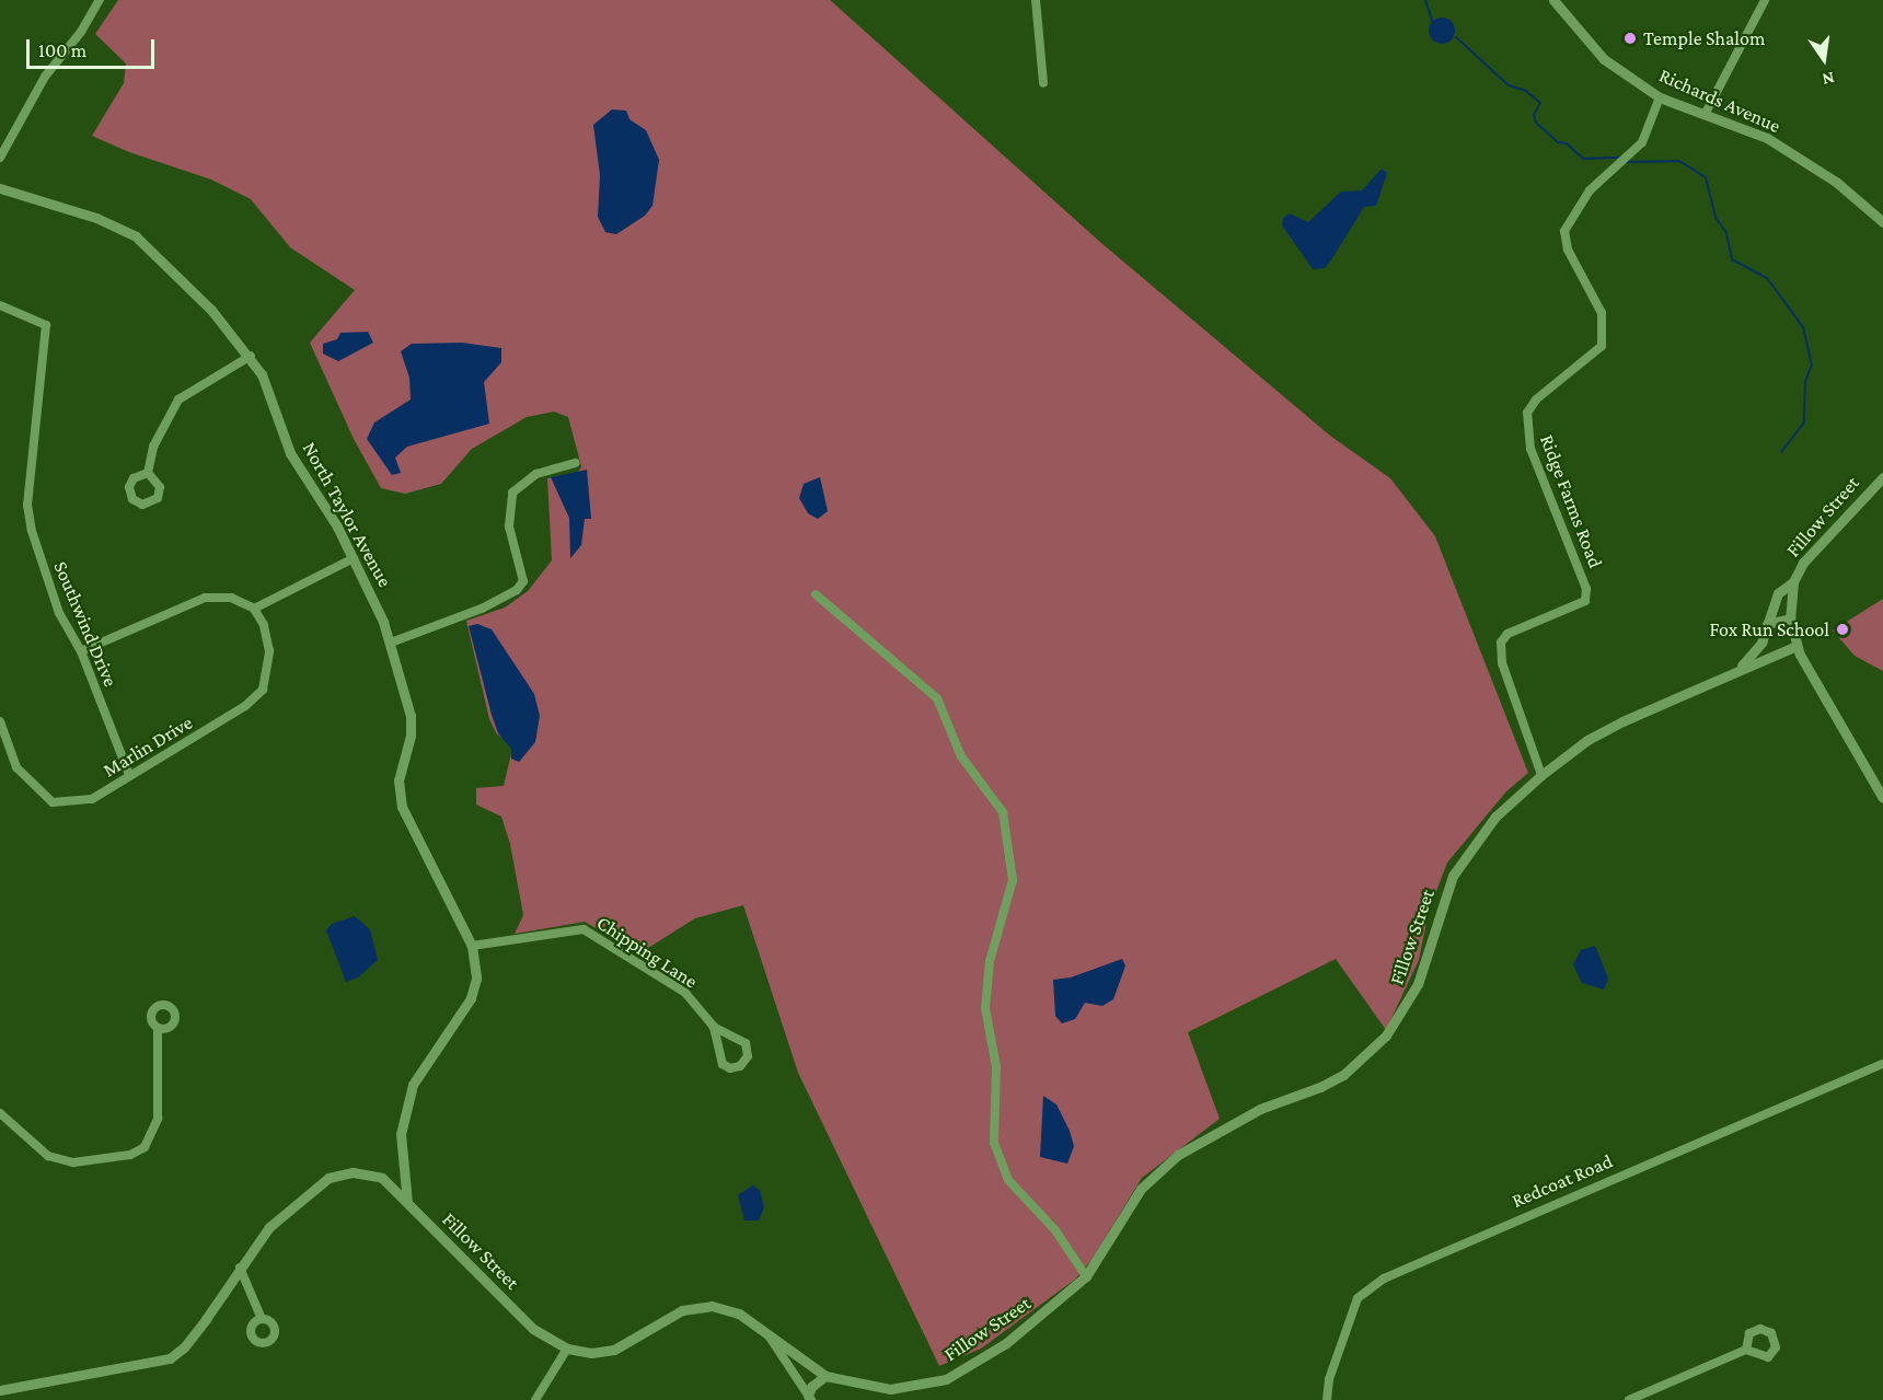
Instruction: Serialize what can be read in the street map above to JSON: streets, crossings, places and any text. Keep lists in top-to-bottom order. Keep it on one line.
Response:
{"streets":{"street":["Richards Avenue","Ridge Farms Road","North Taylor Avenue","Fillow Street","Southwind Drive","Marlin Drive","Chipping Lane","Redcoat Road"]},"crossings":[["Richards Avenue","Ridge Farms Road"],["Ridge Farms Road","Fillow Street"],["North Taylor Avenue","Fillow Street"],["North Taylor Avenue","Chipping Lane"],["Southwind Drive","Marlin Drive"]],"places":["Temple Shalom","Fox Run School"],"scale_bar":"100 m","north":"bottom"}
